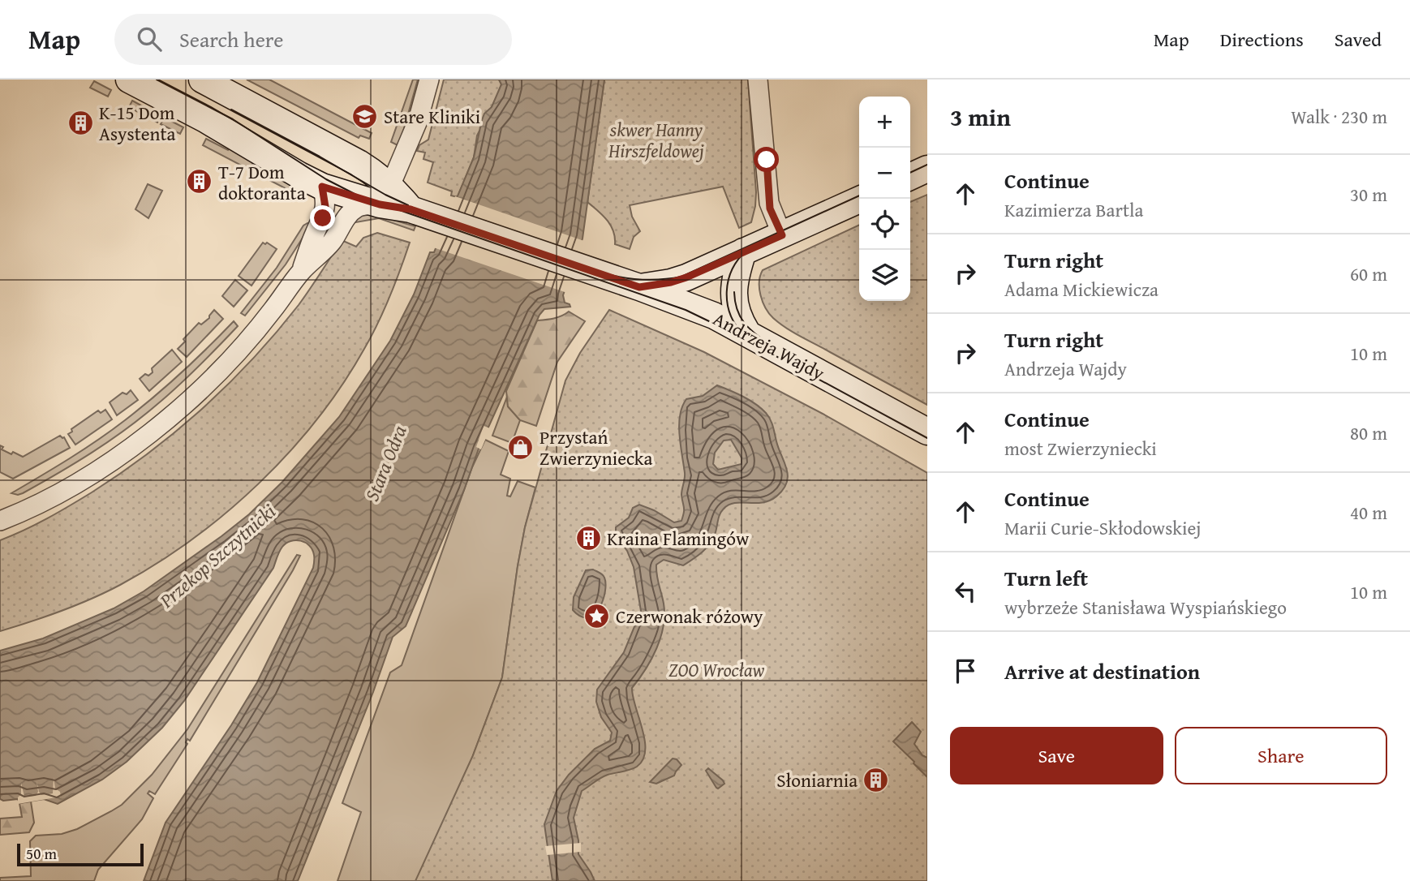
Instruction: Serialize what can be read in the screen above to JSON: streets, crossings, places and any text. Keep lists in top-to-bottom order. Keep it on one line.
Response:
{"streets":{"main road":["Andrzeja Wajdy"]},"water":["Stara Odra","Przekop Szczytnicki"],"parks":["skwer Hanny Hirszfeldowej","ZOO Wrocław"],"places":{"school or university":["Stare Kliniki"],"building":["K-15 Dom Asystenta","T-7 Dom doktoranta","Kraina Flamingów","Słoniarnia"],"shop":["Przystań Zwierzyniecka"],"place":["Czerwonak różowy"]},"scale_bar":"50 m","page":{"header":"Map","search":"Search here","nav":["Map","Directions","Saved"],"heading":["3 min","Walk · 230 m"],"map_buttons":["+","−"],"list":[["Continue","Kazimierza Bartla","30 m"],["Turn right","Adama Mickiewicza","60 m"],["Turn right","Andrzeja Wajdy","10 m"],["Continue","most Zwierzyniecki","80 m"],["Continue","Marii Curie-Skłodowskiej","40 m"],["Turn left","wybrzeże Stanisława Wyspiańskiego","10 m"],"Arrive at destination"],"buttons":["Save","Share"],"scale":"50 m"}}
